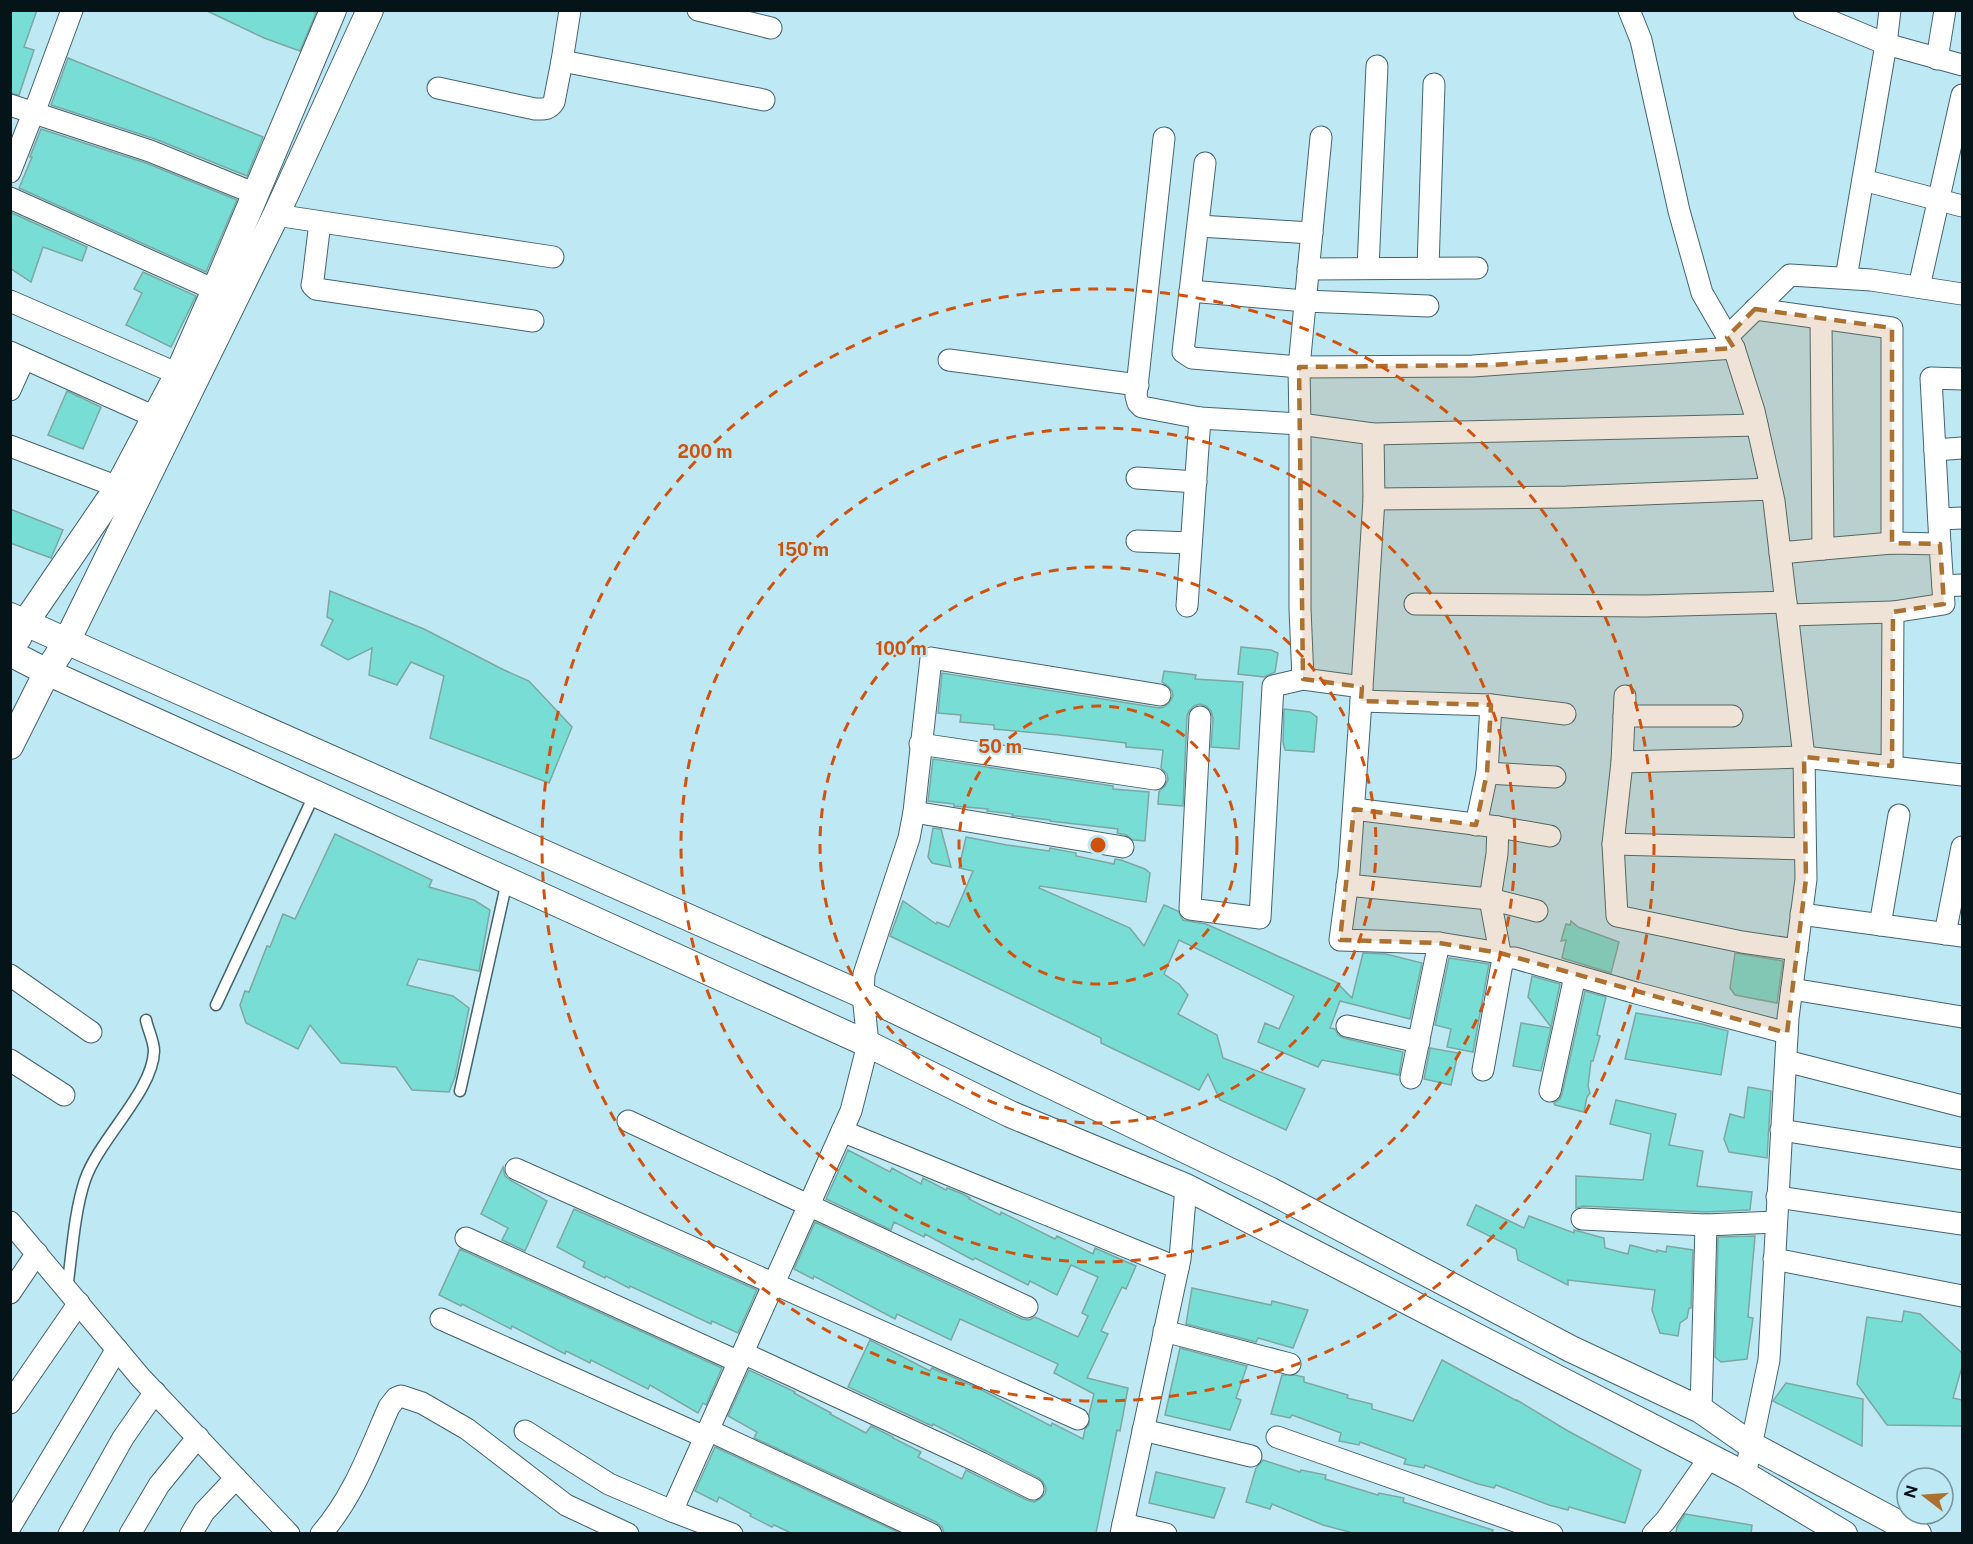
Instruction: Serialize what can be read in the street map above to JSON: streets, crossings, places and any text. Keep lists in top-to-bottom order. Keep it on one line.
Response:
{"north":"left","rings":["200 m","150 m","100 m","50 m"]}
